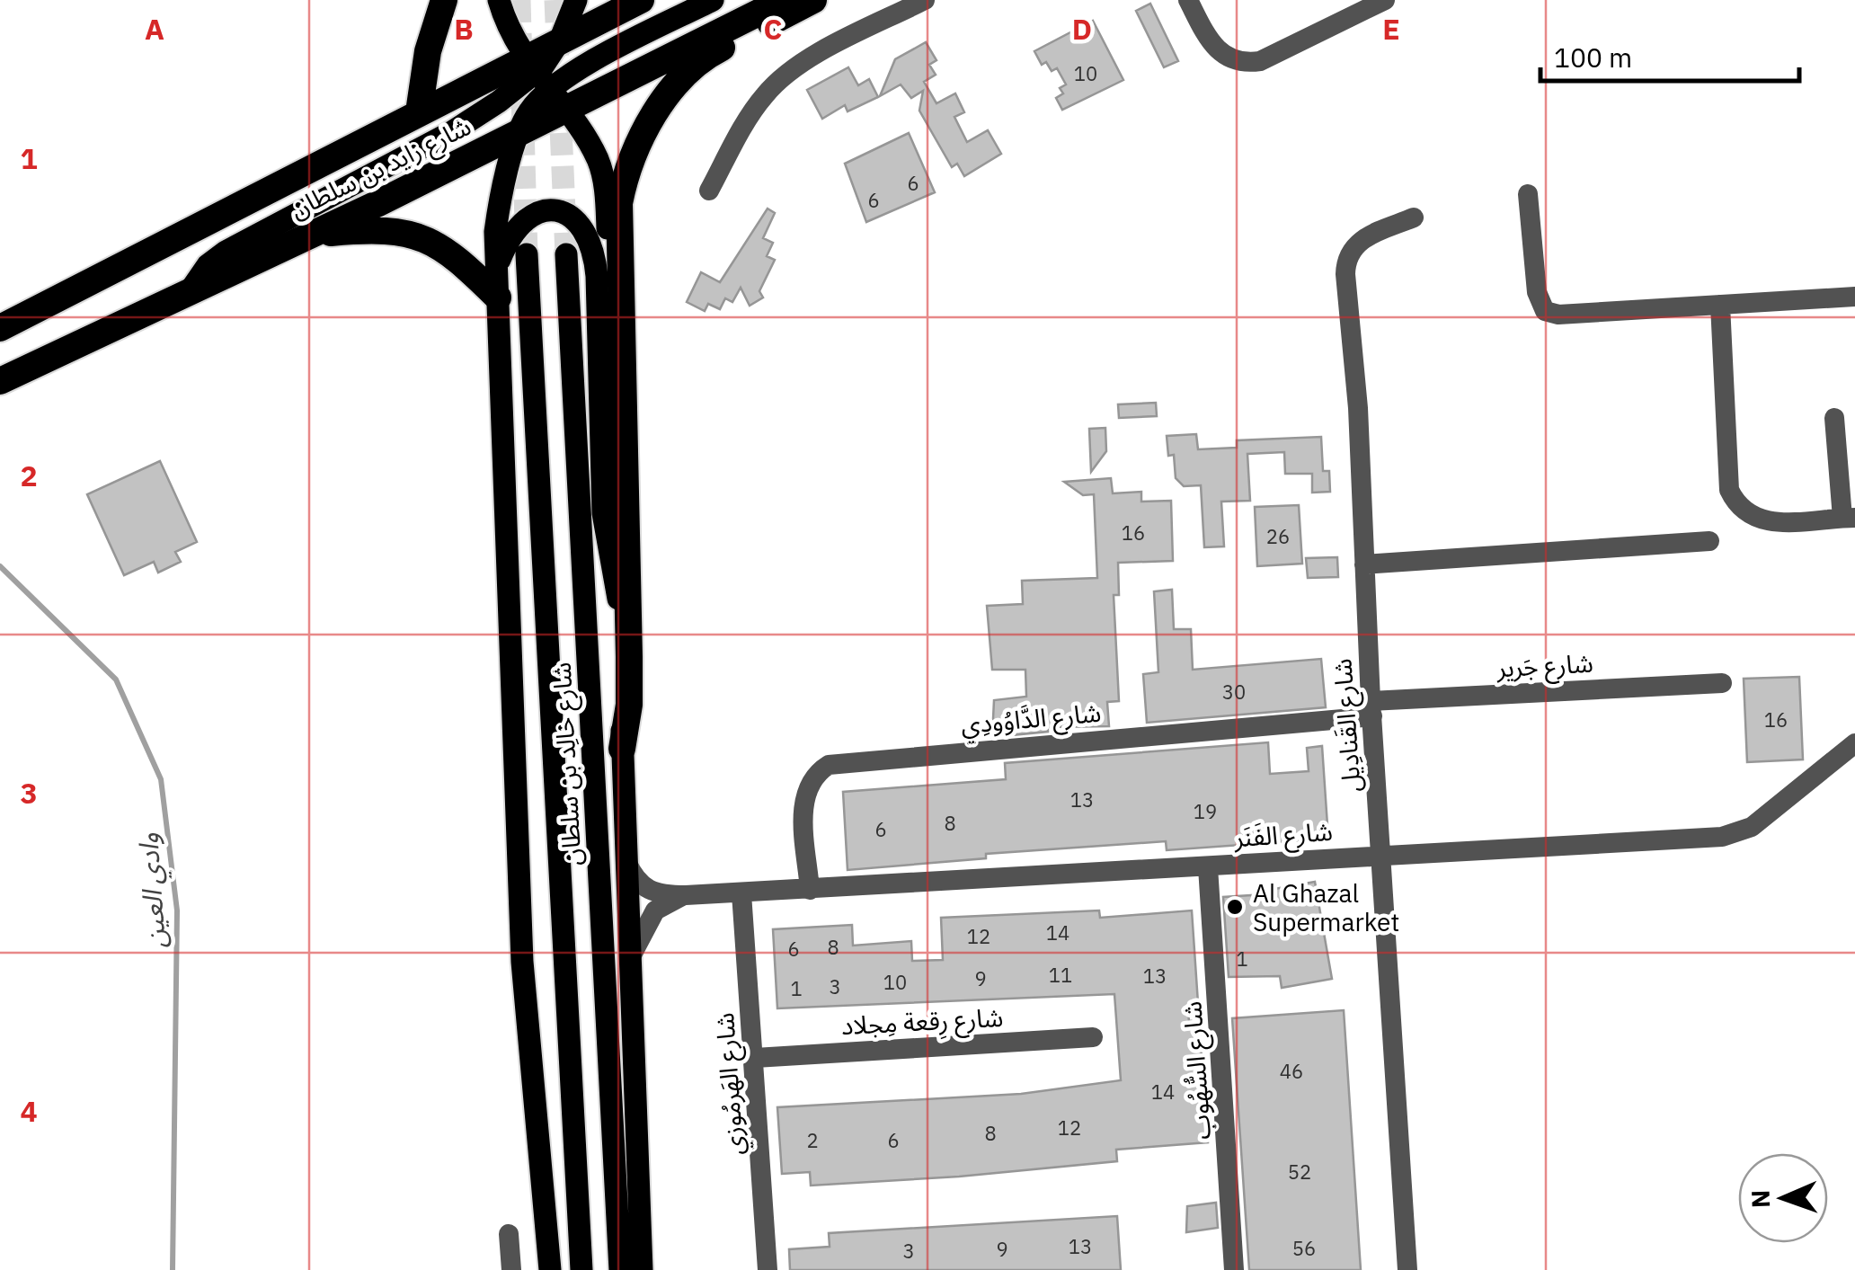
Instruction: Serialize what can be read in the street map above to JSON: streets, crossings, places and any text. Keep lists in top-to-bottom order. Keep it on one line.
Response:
{"streets":{"highway":["شارع زايد بن سلطان"],"main road":["شارع خالِد بن سلطان"],"street":["شارع جَرير","شارع الدَّاوُودِي","شارع القَنادِيل","شارع الفَنَر","شارع رِقعة مِجلاد","شارع السُّهُوب","شارع الهَرمُوزي"]},"crossings":[["شارع جَرير","شارع الدَّاوُودِي"],["شارع جَرير","شارع القَنادِيل"],["شارع الدَّاوُودِي","شارع القَنادِيل"],["شارع الدَّاوُودِي","شارع الفَنَر"],["شارع القَنادِيل","شارع الفَنَر"],["شارع الفَنَر","شارع السُّهُوب"],["شارع الفَنَر","شارع الهَرمُوزي"],["شارع رِقعة مِجلاد","شارع الهَرمُوزي"]],"water":["وادي العين"],"places":["Al Ghazal Supermarket"],"house_numbers":["10","6","6","16","26","30","16","13","19","8","6","14","12","8","6","1","11","13","9","10","3","1","46","14","12","8","2","6","52","13","56","9","3"],"scale_bar":"100 m","north":"left","grid":{"columns":["A","B","C","D","E"],"rows":["1","2","3","4"]}}
